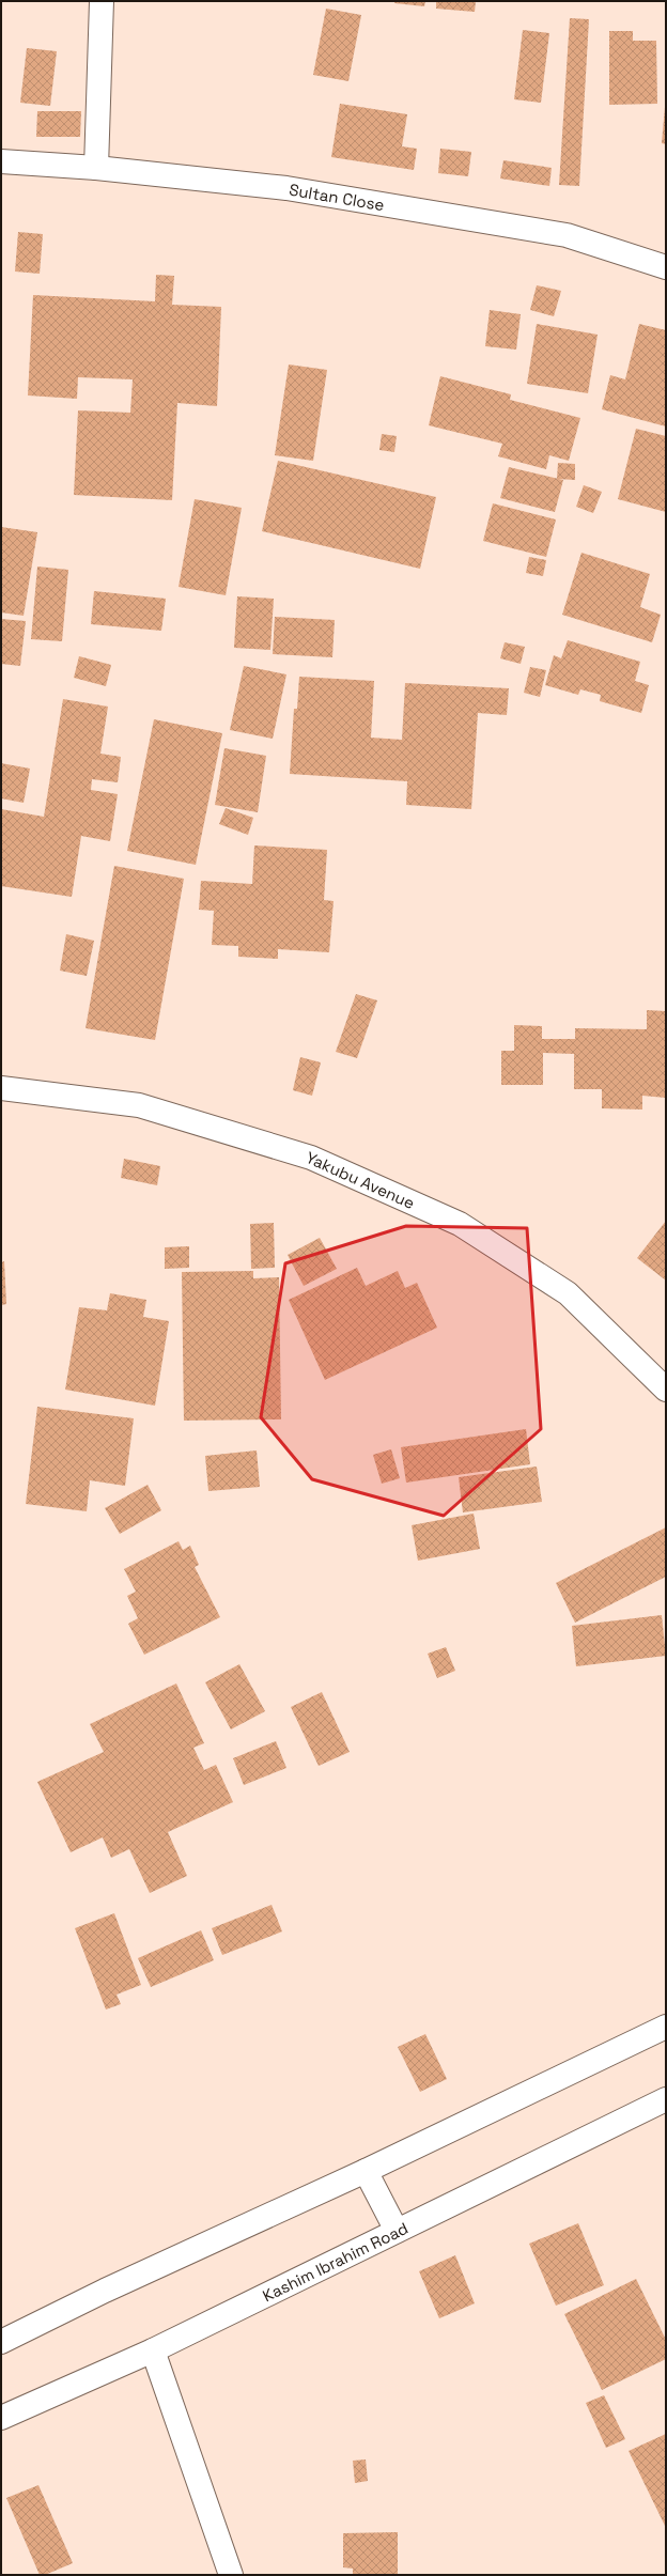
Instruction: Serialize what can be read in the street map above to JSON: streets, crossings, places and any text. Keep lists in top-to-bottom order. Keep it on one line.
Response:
{"streets":{"street":["Sultan Close","Yakubu Avenue","Kashim Ibrahim Road"]}}
